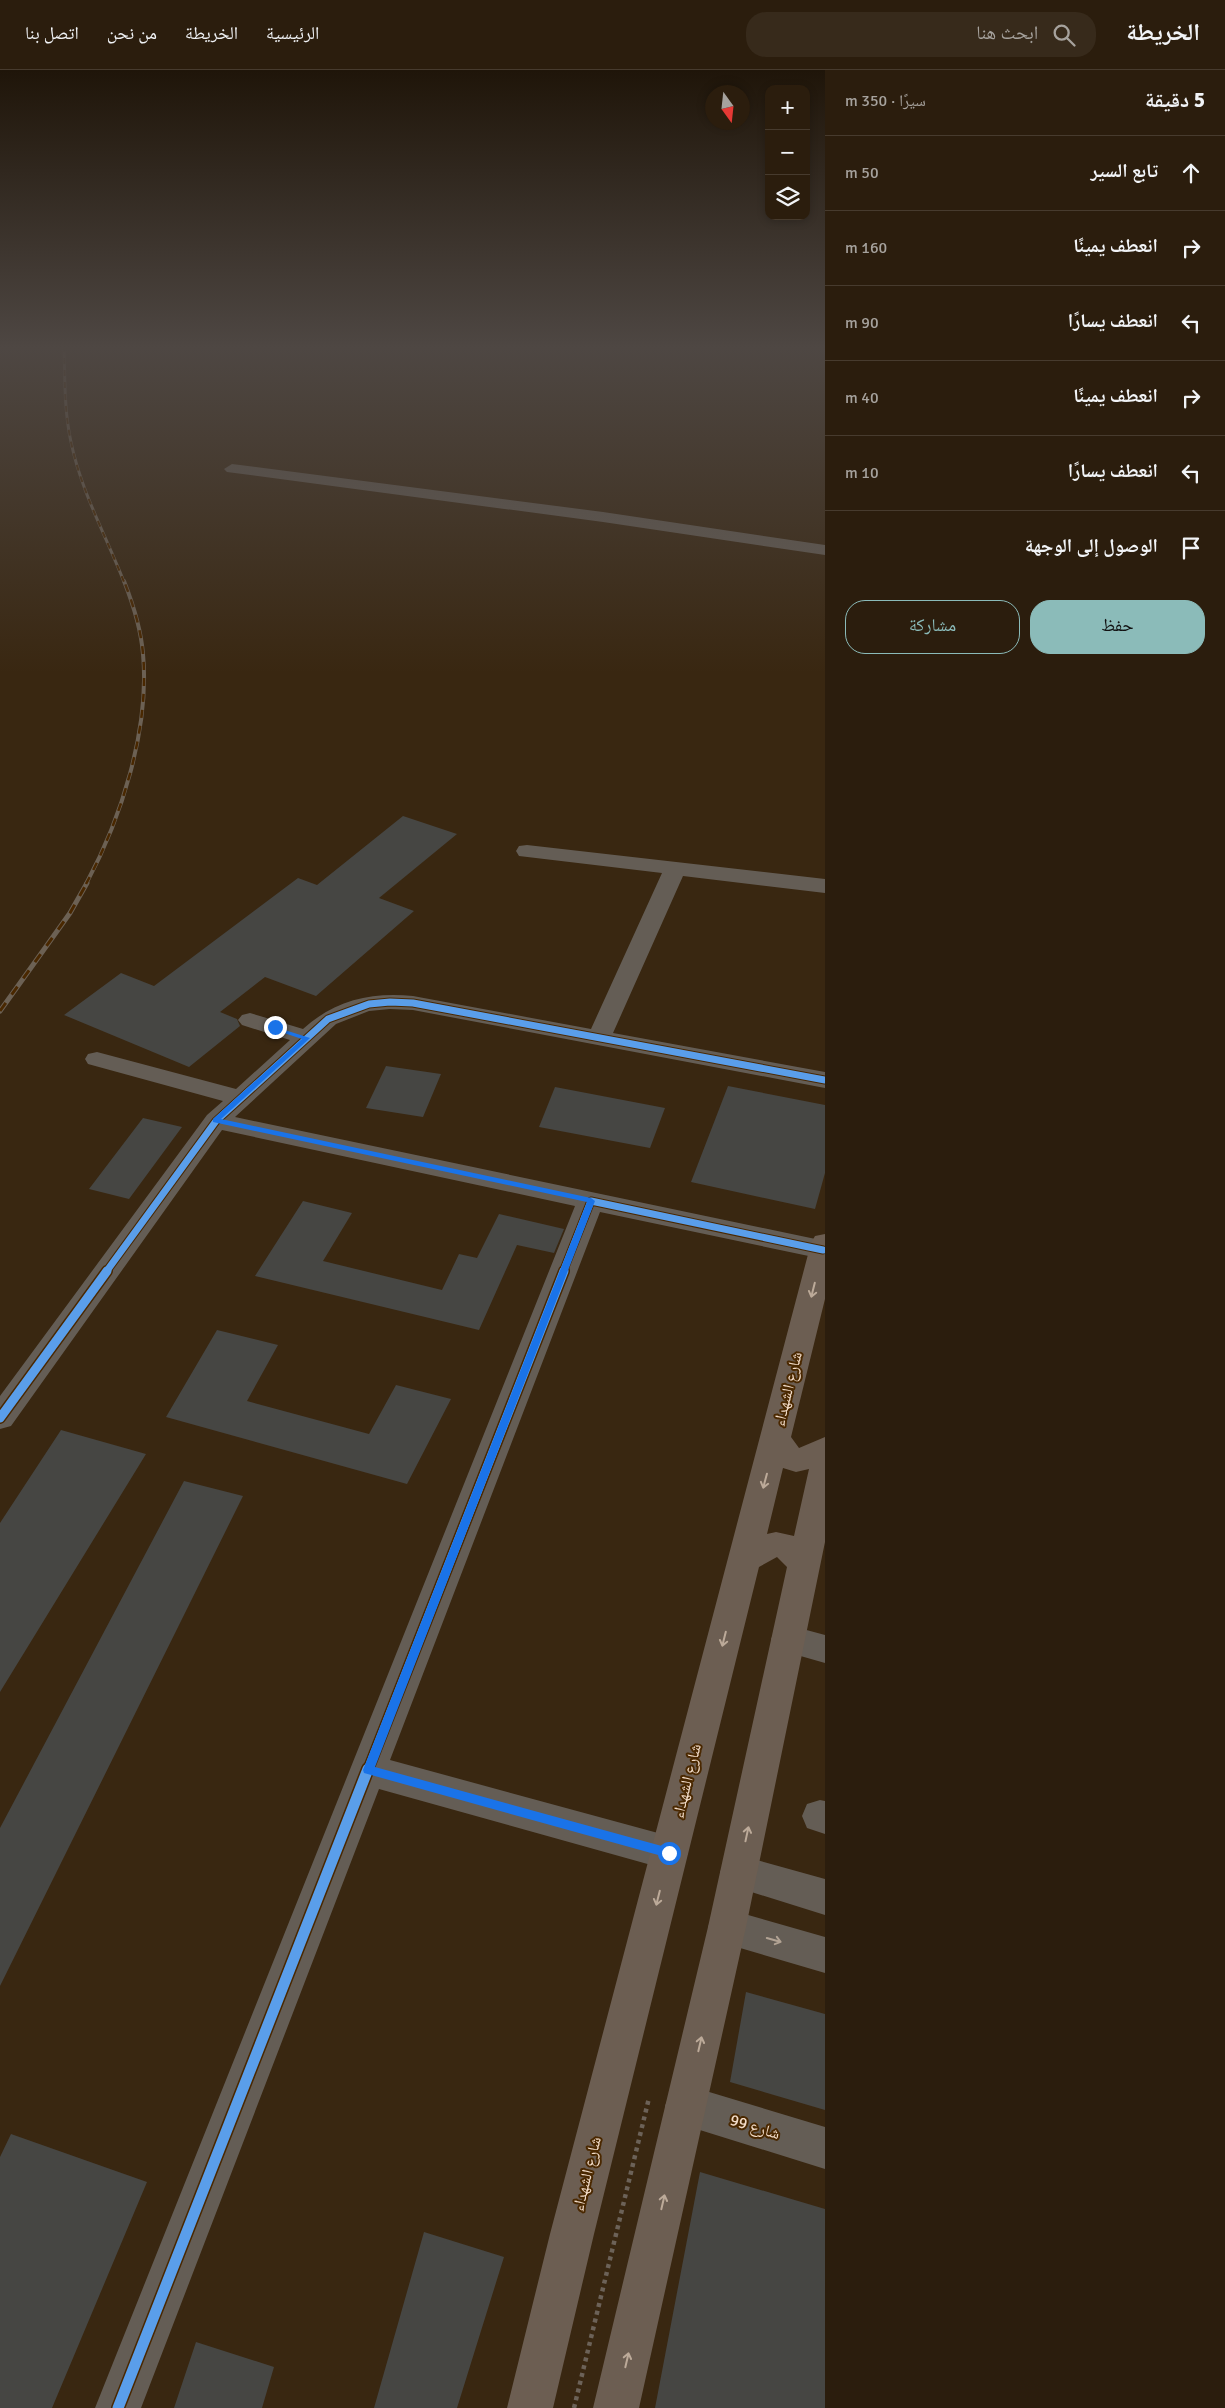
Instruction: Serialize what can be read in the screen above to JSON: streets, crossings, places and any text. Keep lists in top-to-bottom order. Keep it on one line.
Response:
{"streets":{"highway":["شارع الشهداء"],"street":["شارع 99"]},"north":"bottom","page":{"header":"الخريطة","search":"ابحث هنا","nav":["الرئيسية","الخريطة","من نحن","اتصل بنا"],"heading":["5 دقيقة","سيرًا · 350 m"],"map_buttons":["+","−"],"list":[["تابع السير","50 m"],["انعطف يمينًا","160 m"],["انعطف يسارًا","90 m"],["انعطف يمينًا","40 m"],["انعطف يسارًا","10 m"],"الوصول إلى الوجهة"],"buttons":["حفظ","مشاركة"]}}
